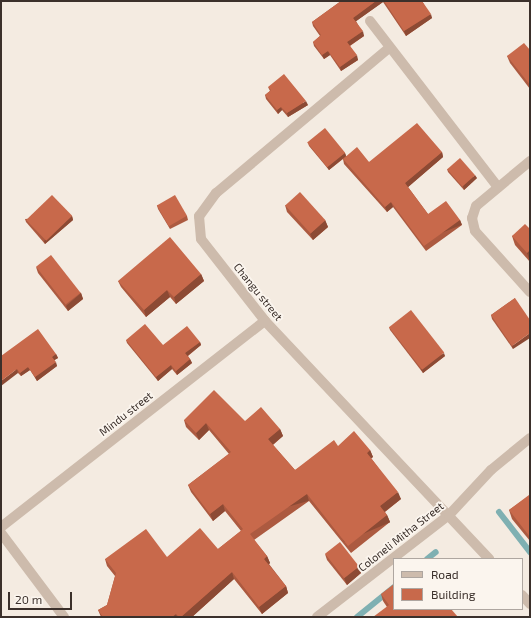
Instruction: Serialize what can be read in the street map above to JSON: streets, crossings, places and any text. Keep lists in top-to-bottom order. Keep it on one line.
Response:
{"streets":{"street":["Changu street","Mindu street","Coloneli Mitha Street"]},"crossings":[["Changu street","Mindu street"],["Changu street","Coloneli Mitha Street"]],"legend":["Road","Building"],"scale_bar":"20 m"}
